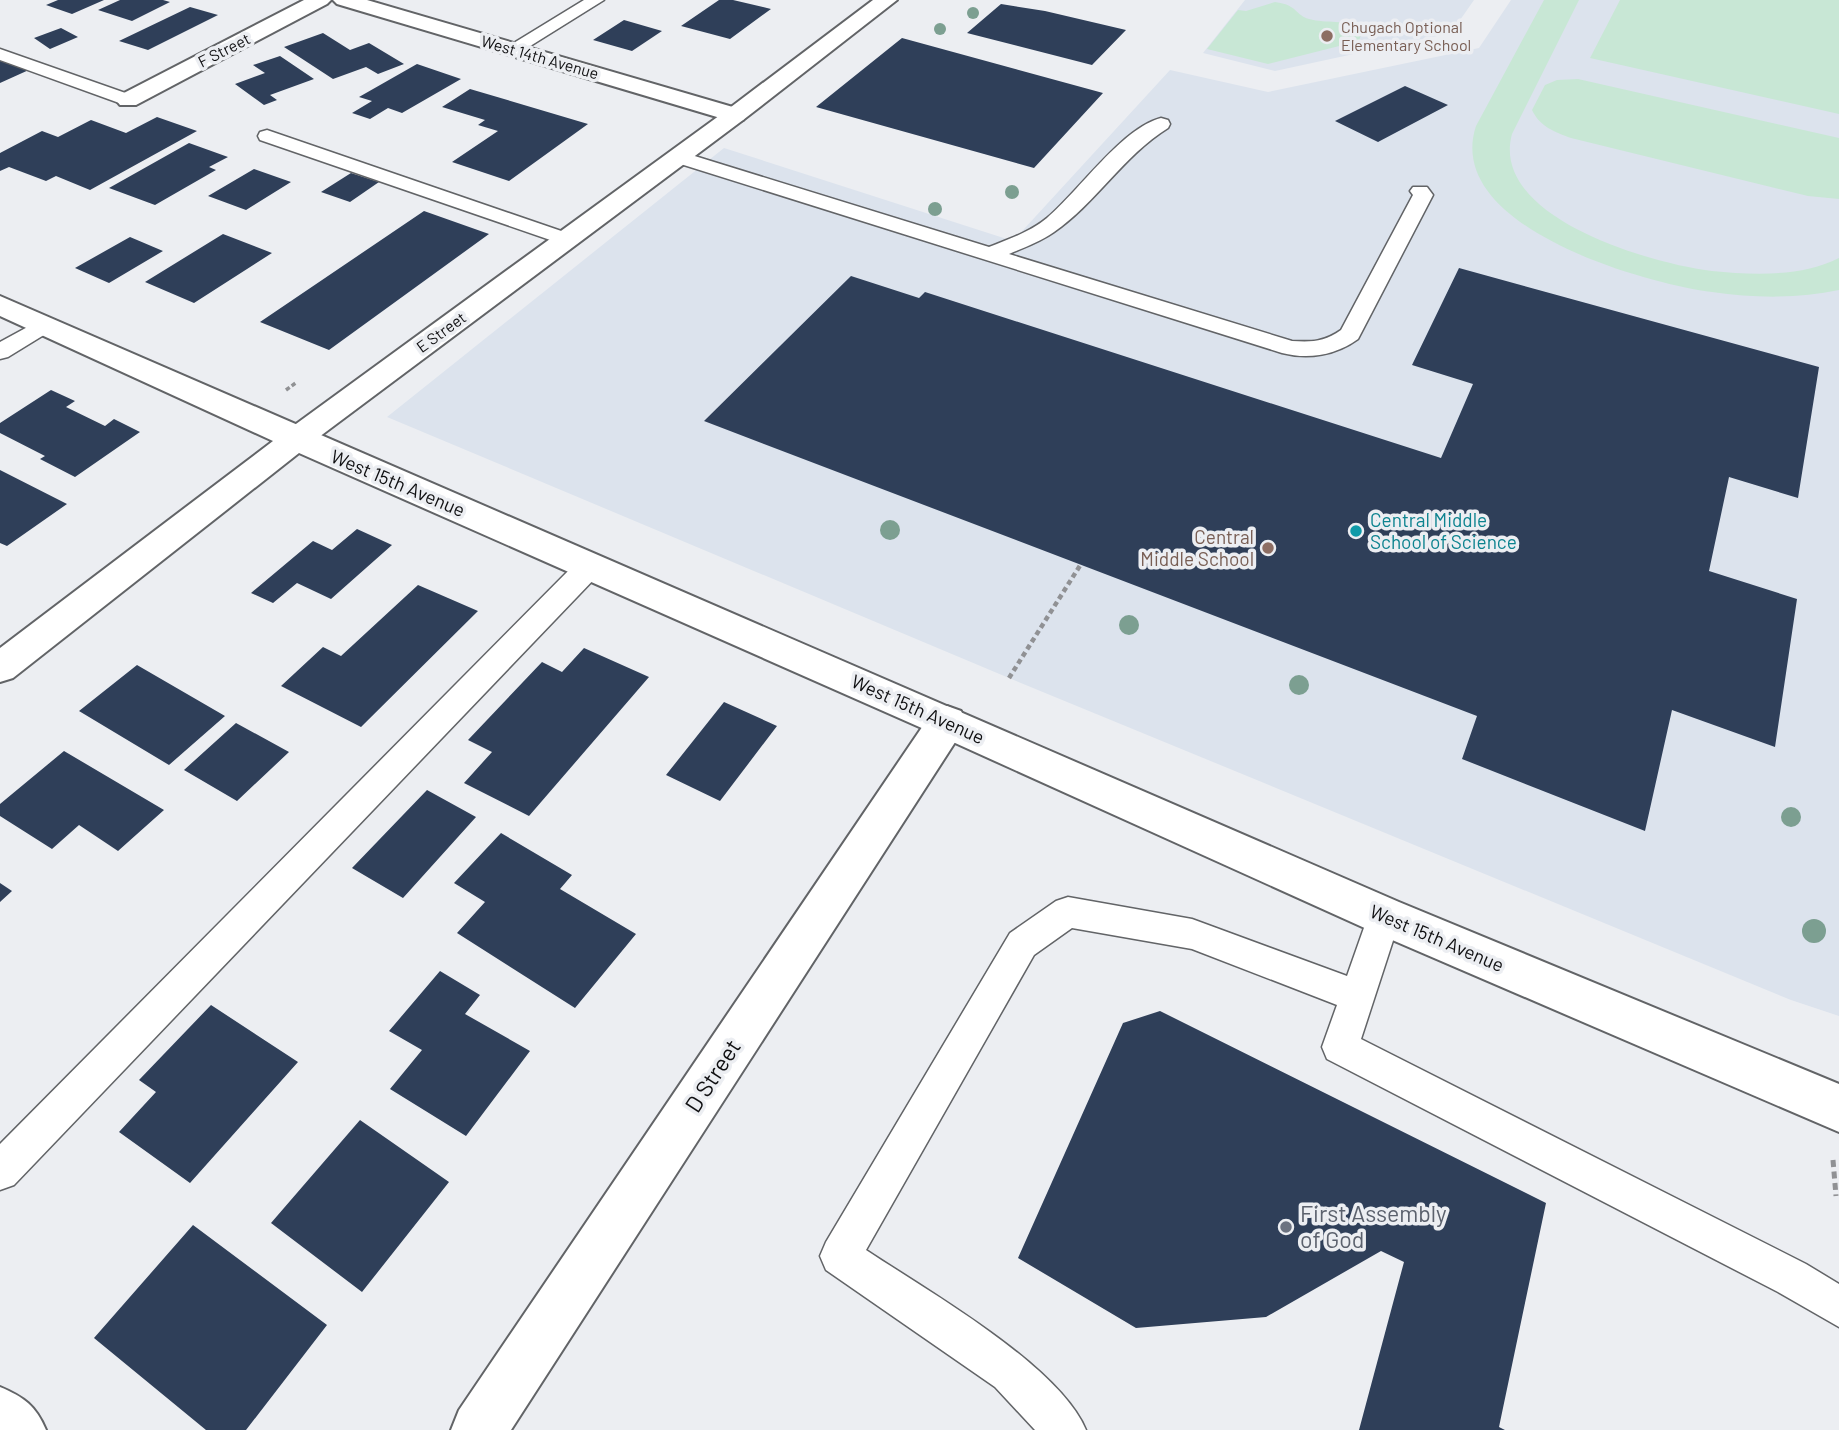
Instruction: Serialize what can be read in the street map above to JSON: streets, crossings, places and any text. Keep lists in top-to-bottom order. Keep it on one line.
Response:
{"streets":{"street":["F Street","West 14th Avenue","E Street","West 15th Avenue","D Street"]},"crossings":[["West 14th Avenue","E Street"],["E Street","West 15th Avenue"],["West 15th Avenue","D Street"]],"places":["Chugach Optional Elementary School","Central Middle School of Science","Central Middle School","First Assembly of God"]}
